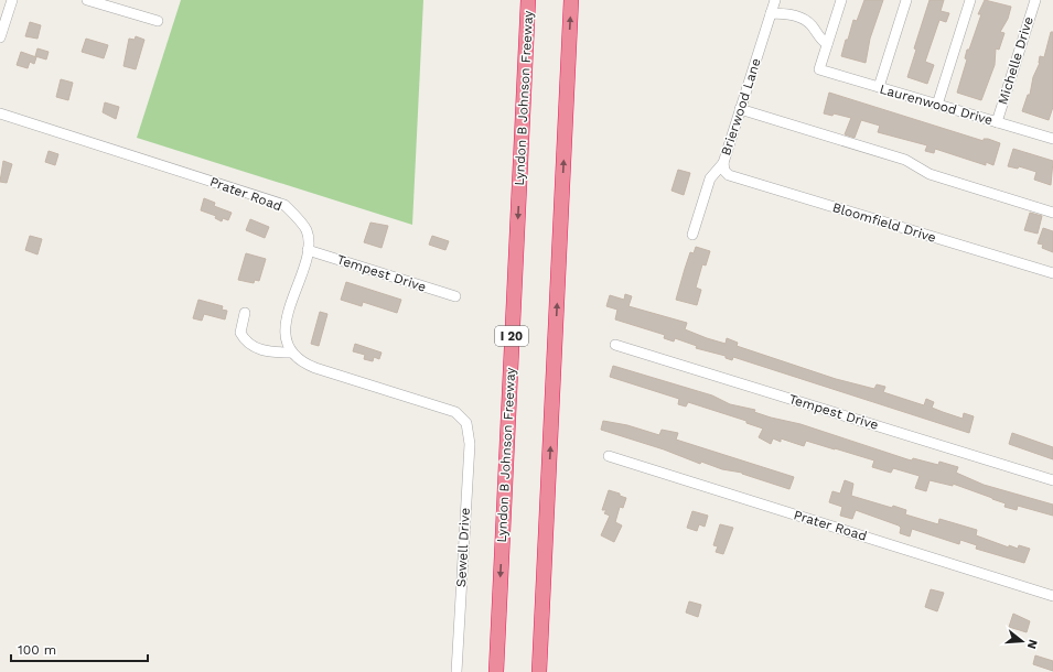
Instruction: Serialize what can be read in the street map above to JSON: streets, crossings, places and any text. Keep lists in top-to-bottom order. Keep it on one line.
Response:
{"streets":{"highway":["Lyndon B Johnson Freeway","I 20"],"street":["Michelle Drive","Laurenwood Drive","Brierwood Lane","Prater Road","Bloomfield Drive","Tempest Drive","Sewell Drive"]},"crossings":[["Michelle Drive","Laurenwood Drive"],["Brierwood Lane","Bloomfield Drive"],["Prater Road","Tempest Drive"],["Prater Road","Sewell Drive"]],"scale_bar":"100 m","north":"right"}
